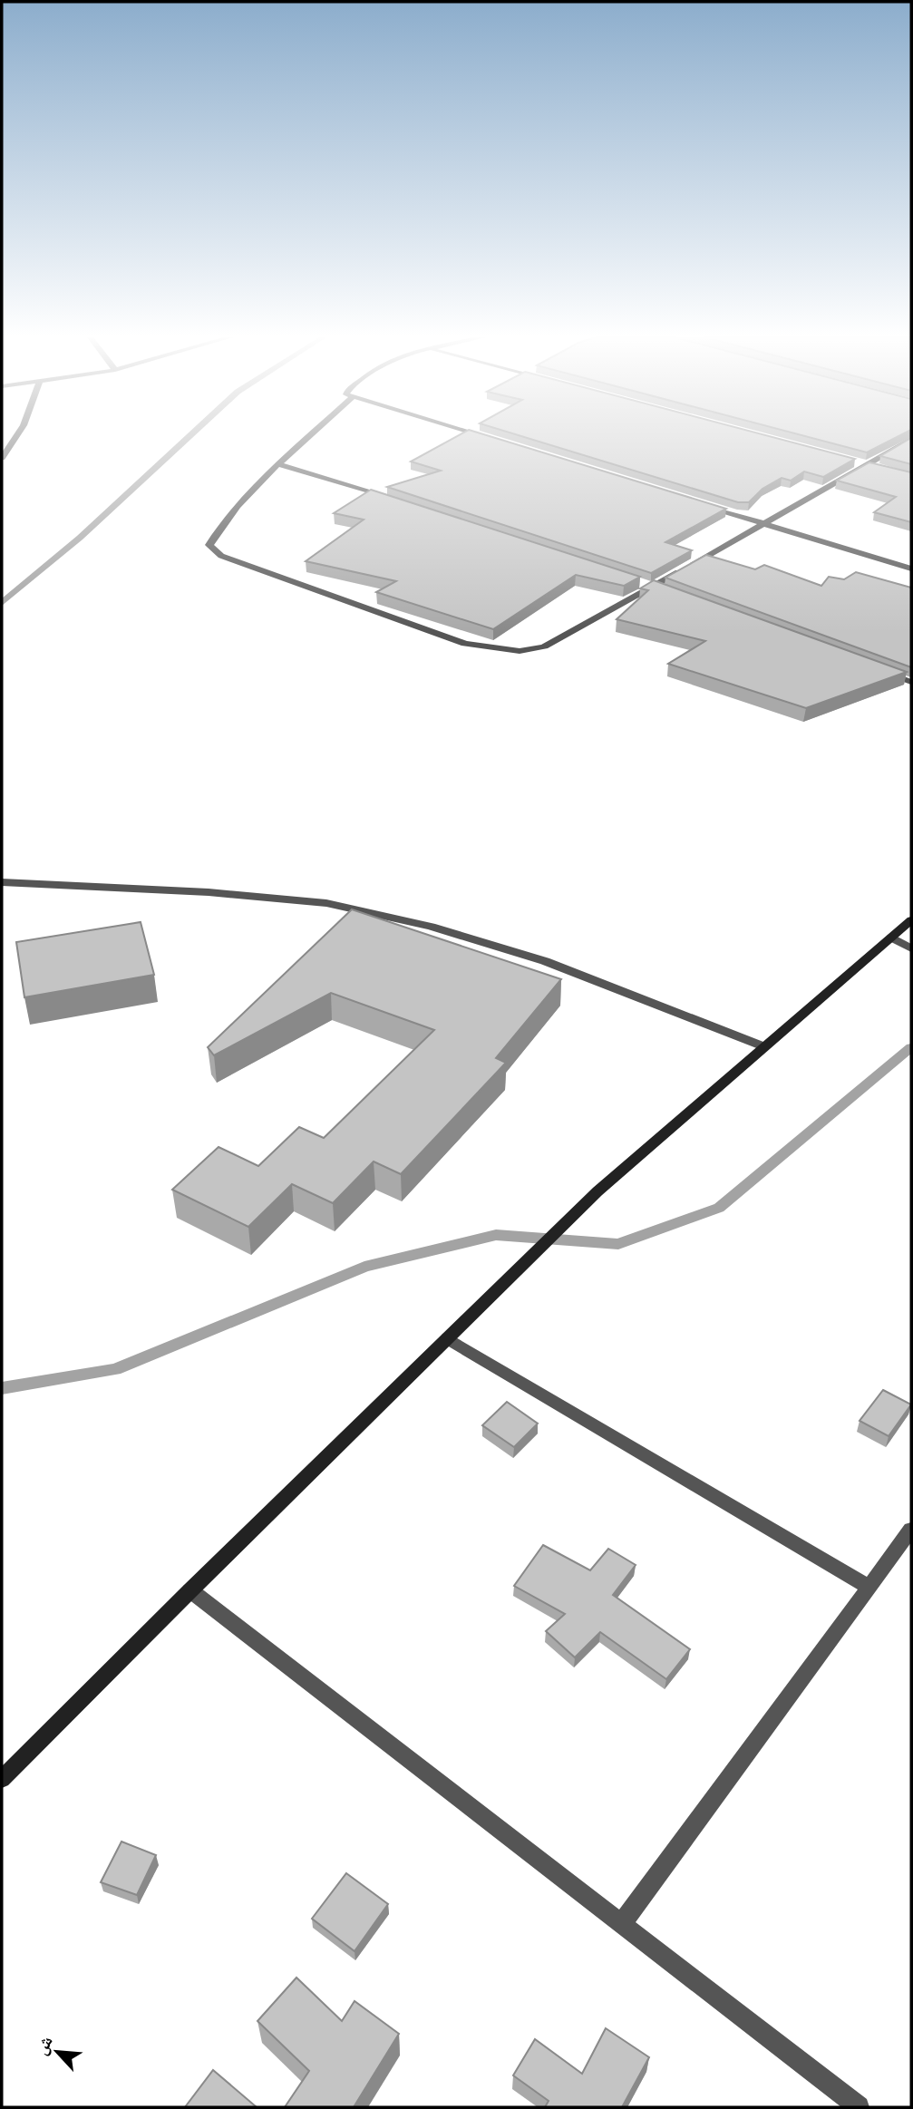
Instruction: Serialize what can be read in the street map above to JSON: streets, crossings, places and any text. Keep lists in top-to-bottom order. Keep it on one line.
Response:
{"north":"top left"}
